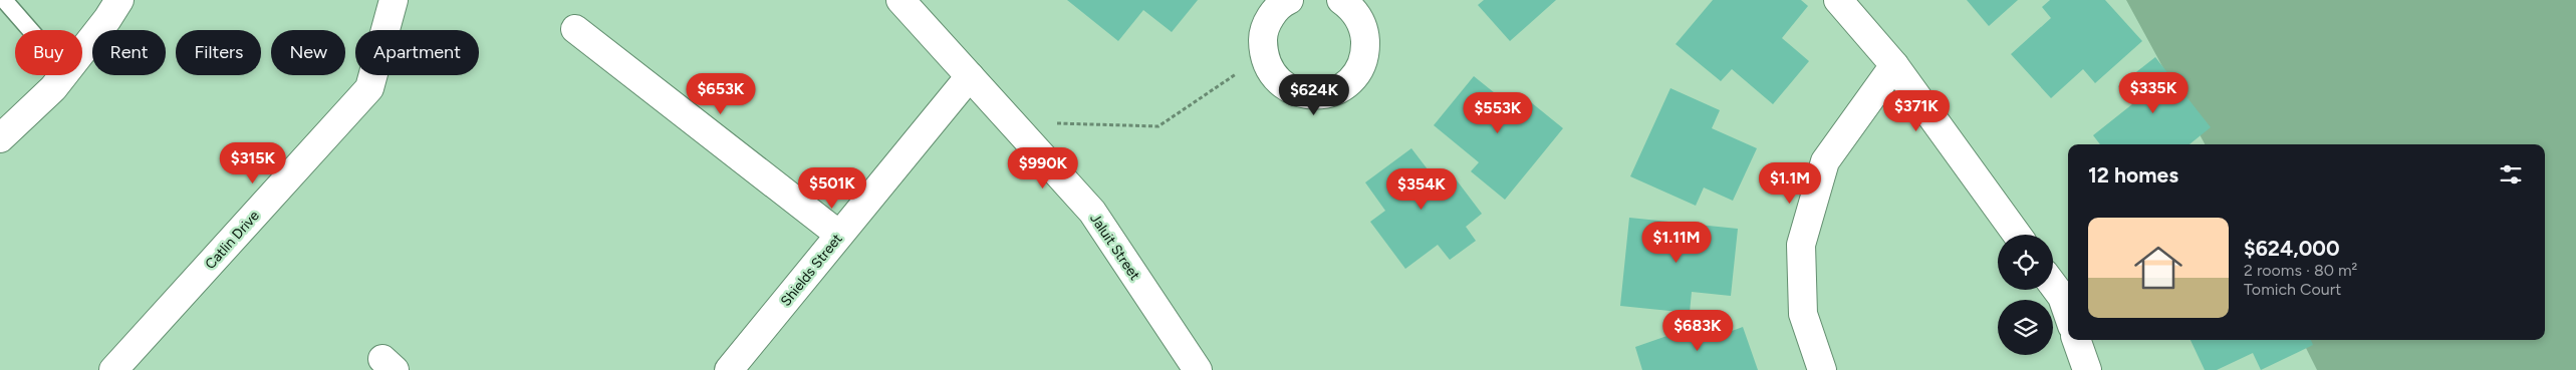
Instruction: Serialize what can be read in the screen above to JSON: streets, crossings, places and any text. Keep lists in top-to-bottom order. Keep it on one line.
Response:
{"streets":{"street":["Catlin Drive","Jaluit Street","Shields Street"]},"crossings":[["Jaluit Street","Shields Street"]],"page":{"chip":["Buy","Rent","Filters","New","Apartment"],"price":["$335K","$653K","$624K","$371K","$553K","$315K","$990K","$1.1M","$501K","$354K","$1.11M","$683K"],"heading":"12 homes","list":[{"name":"$624,000","note":"2 rooms · 80 m² · Tomich Court"}]}}
